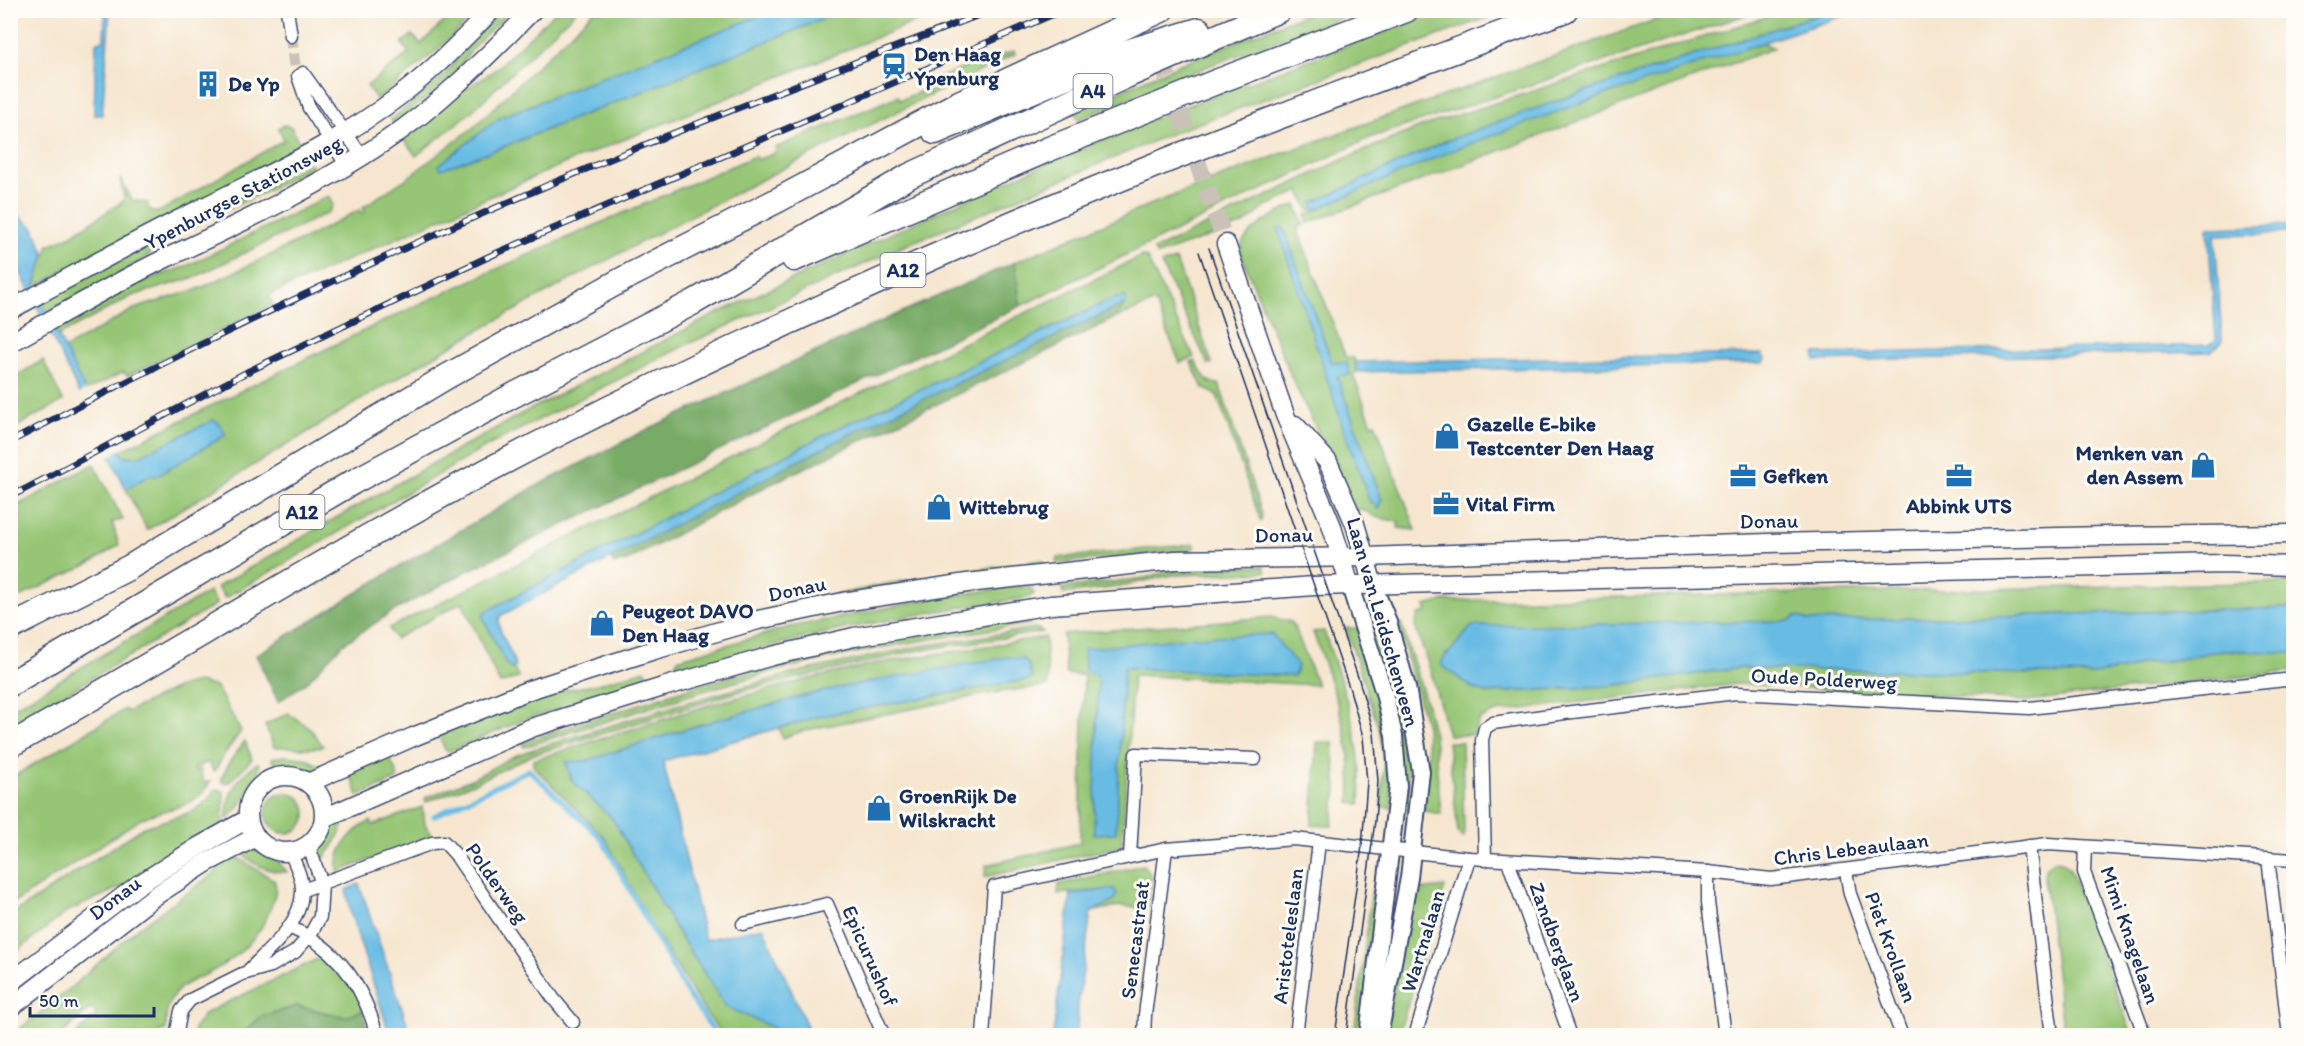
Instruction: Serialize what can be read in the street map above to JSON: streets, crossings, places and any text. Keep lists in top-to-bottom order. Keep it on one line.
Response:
{"streets":{"highway":["A4","A12"],"main road":["Ypenburgse Stationsweg","Donau","Laan van Leidschenveen"],"street":["Oude Polderweg","Chris Lebeaulaan","Polderweg","Mimi Knagelaan","Aristoteleslaan","Senecastraat","Wartnalaan","Zandberglaan","Piet Krollaan","Epicurushof"]},"crossings":[["A4","A12"],["Donau","Laan van Leidschenveen"],["Laan van Leidschenveen","Chris Lebeaulaan"],["Oude Polderweg","Chris Lebeaulaan"],["Chris Lebeaulaan","Mimi Knagelaan"],["Chris Lebeaulaan","Wartnalaan"],["Chris Lebeaulaan","Zandberglaan"],["Chris Lebeaulaan","Piet Krollaan"]],"places":{"station":["Den Haag Ypenburg"],"building":["De Yp"],"shop":["Gazelle E-bike Testcenter Den Haag","Menken van den Assem","Wittebrug","Peugeot DAVO Den Haag","GroenRijk De Wilskracht"],"office":["Gefken","Abbink UTS","Vital Firm"]},"scale_bar":"50 m"}
